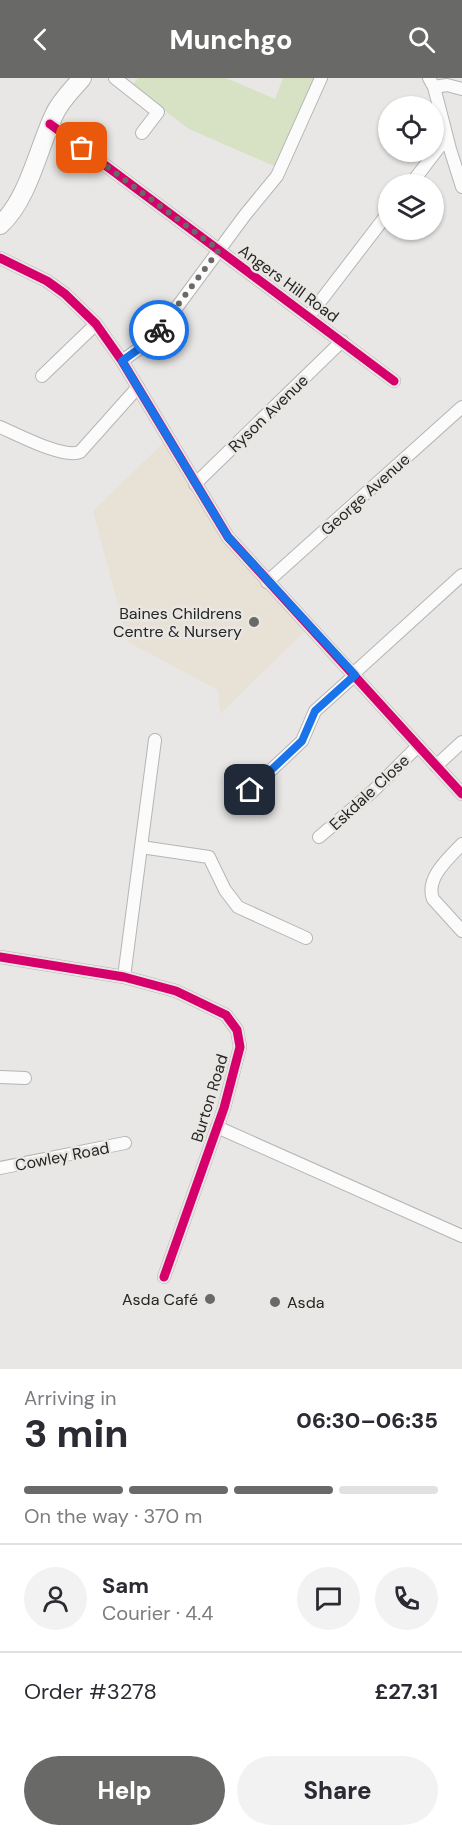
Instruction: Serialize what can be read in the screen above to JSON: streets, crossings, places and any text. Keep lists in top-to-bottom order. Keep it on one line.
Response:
{"streets":{"street":["Angers Hill Road","Ryson Avenue","George Avenue","Eskdale Close","Burton Road","Cowley Road"]},"crossings":[["Angers Hill Road","Ryson Avenue"]],"places":["Baines Childrens Centre & Nursery","Asda Café","Asda"],"page":{"header":"Munchgo","heading":["3 min","Arriving in","06:30–06:35"],"panel":["Sam","Courier · 4.4","Order #3278","£27.31"],"bar":"On the way · 370 m","buttons":["Help","Share"]}}
